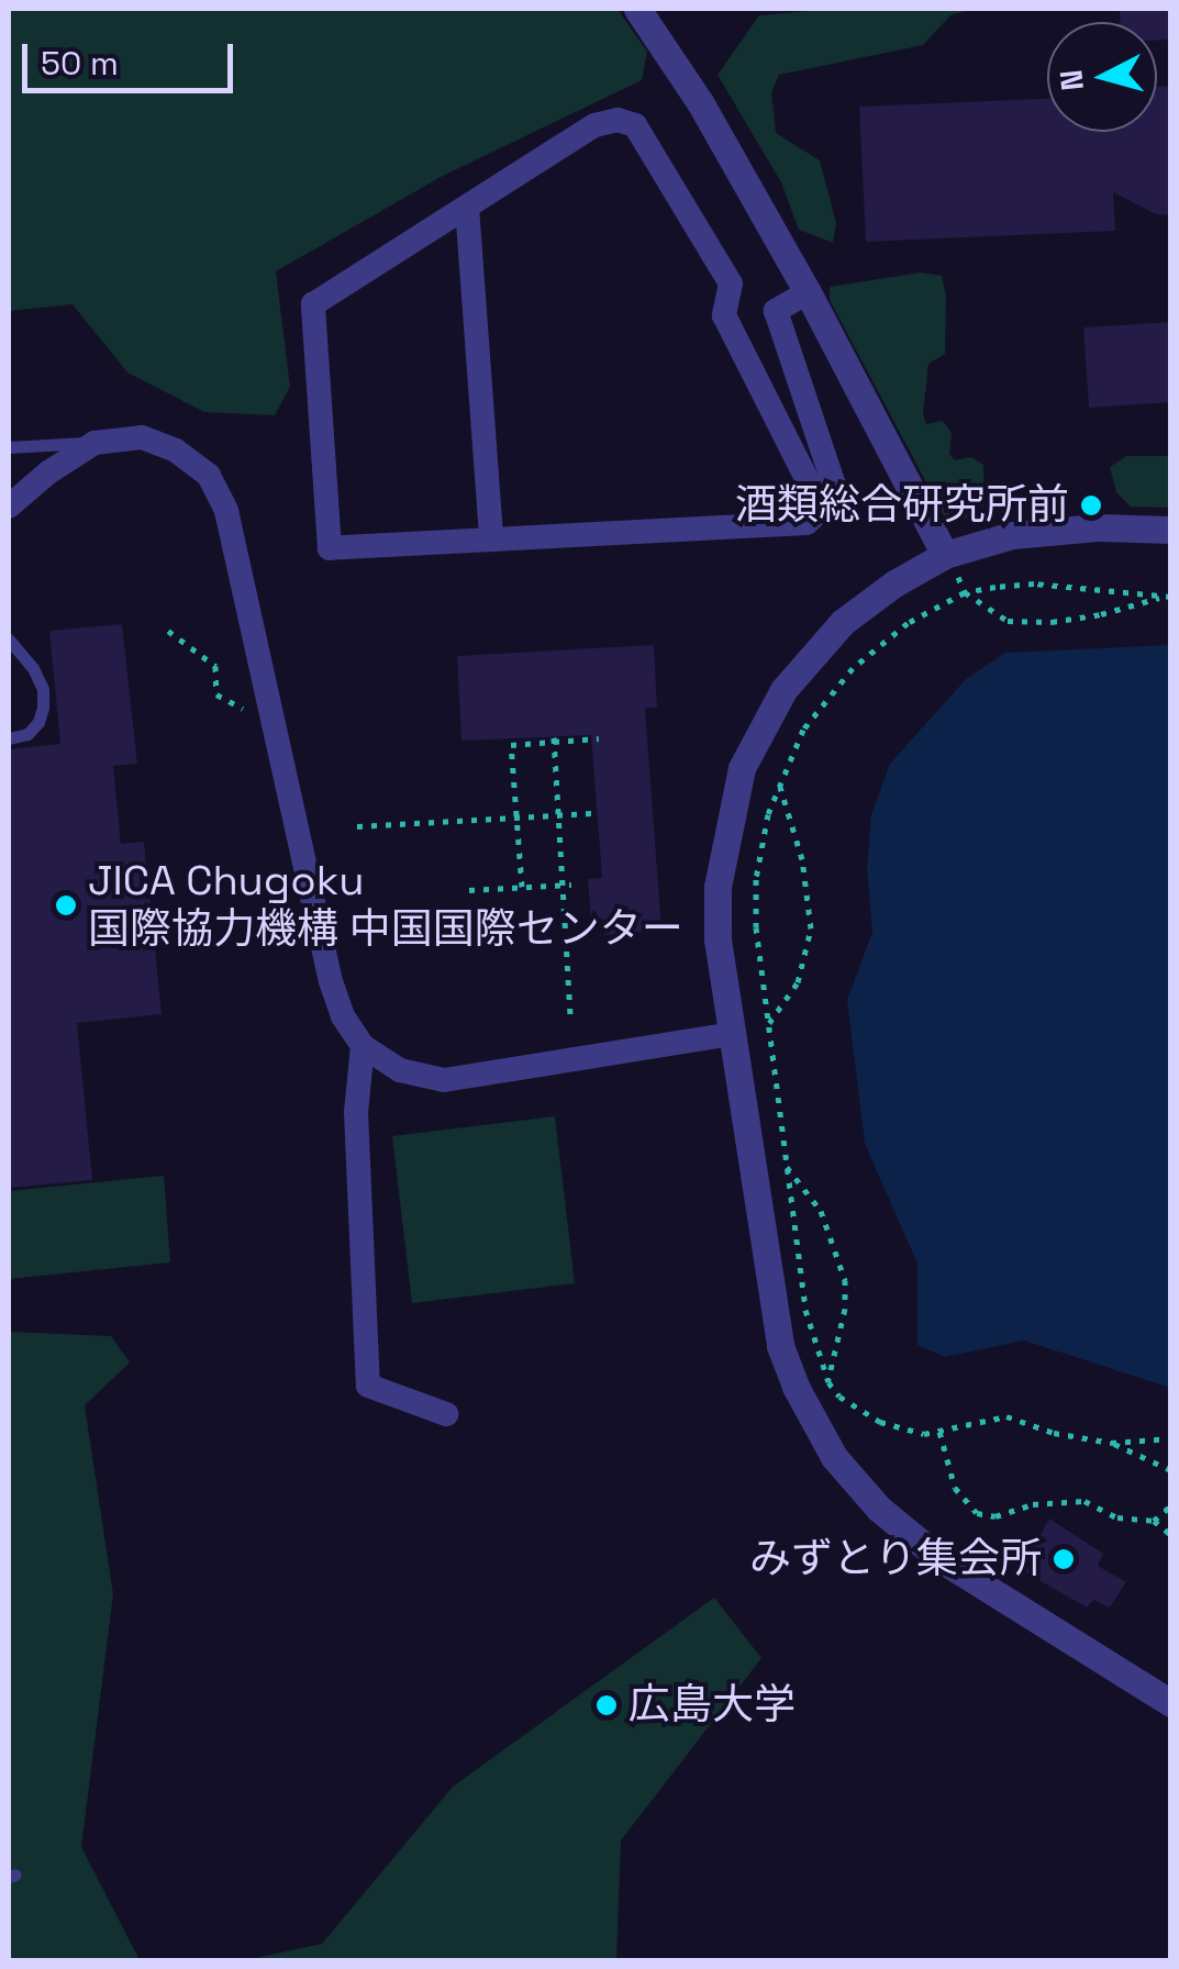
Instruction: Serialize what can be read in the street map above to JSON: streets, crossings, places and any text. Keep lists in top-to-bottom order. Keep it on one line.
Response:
{"places":["酒類総合研究所前","JICA Chugoku 国際協力機構 中国国際センター","みずとり集会所","広島大学"],"scale_bar":"50 m","north":"left"}
